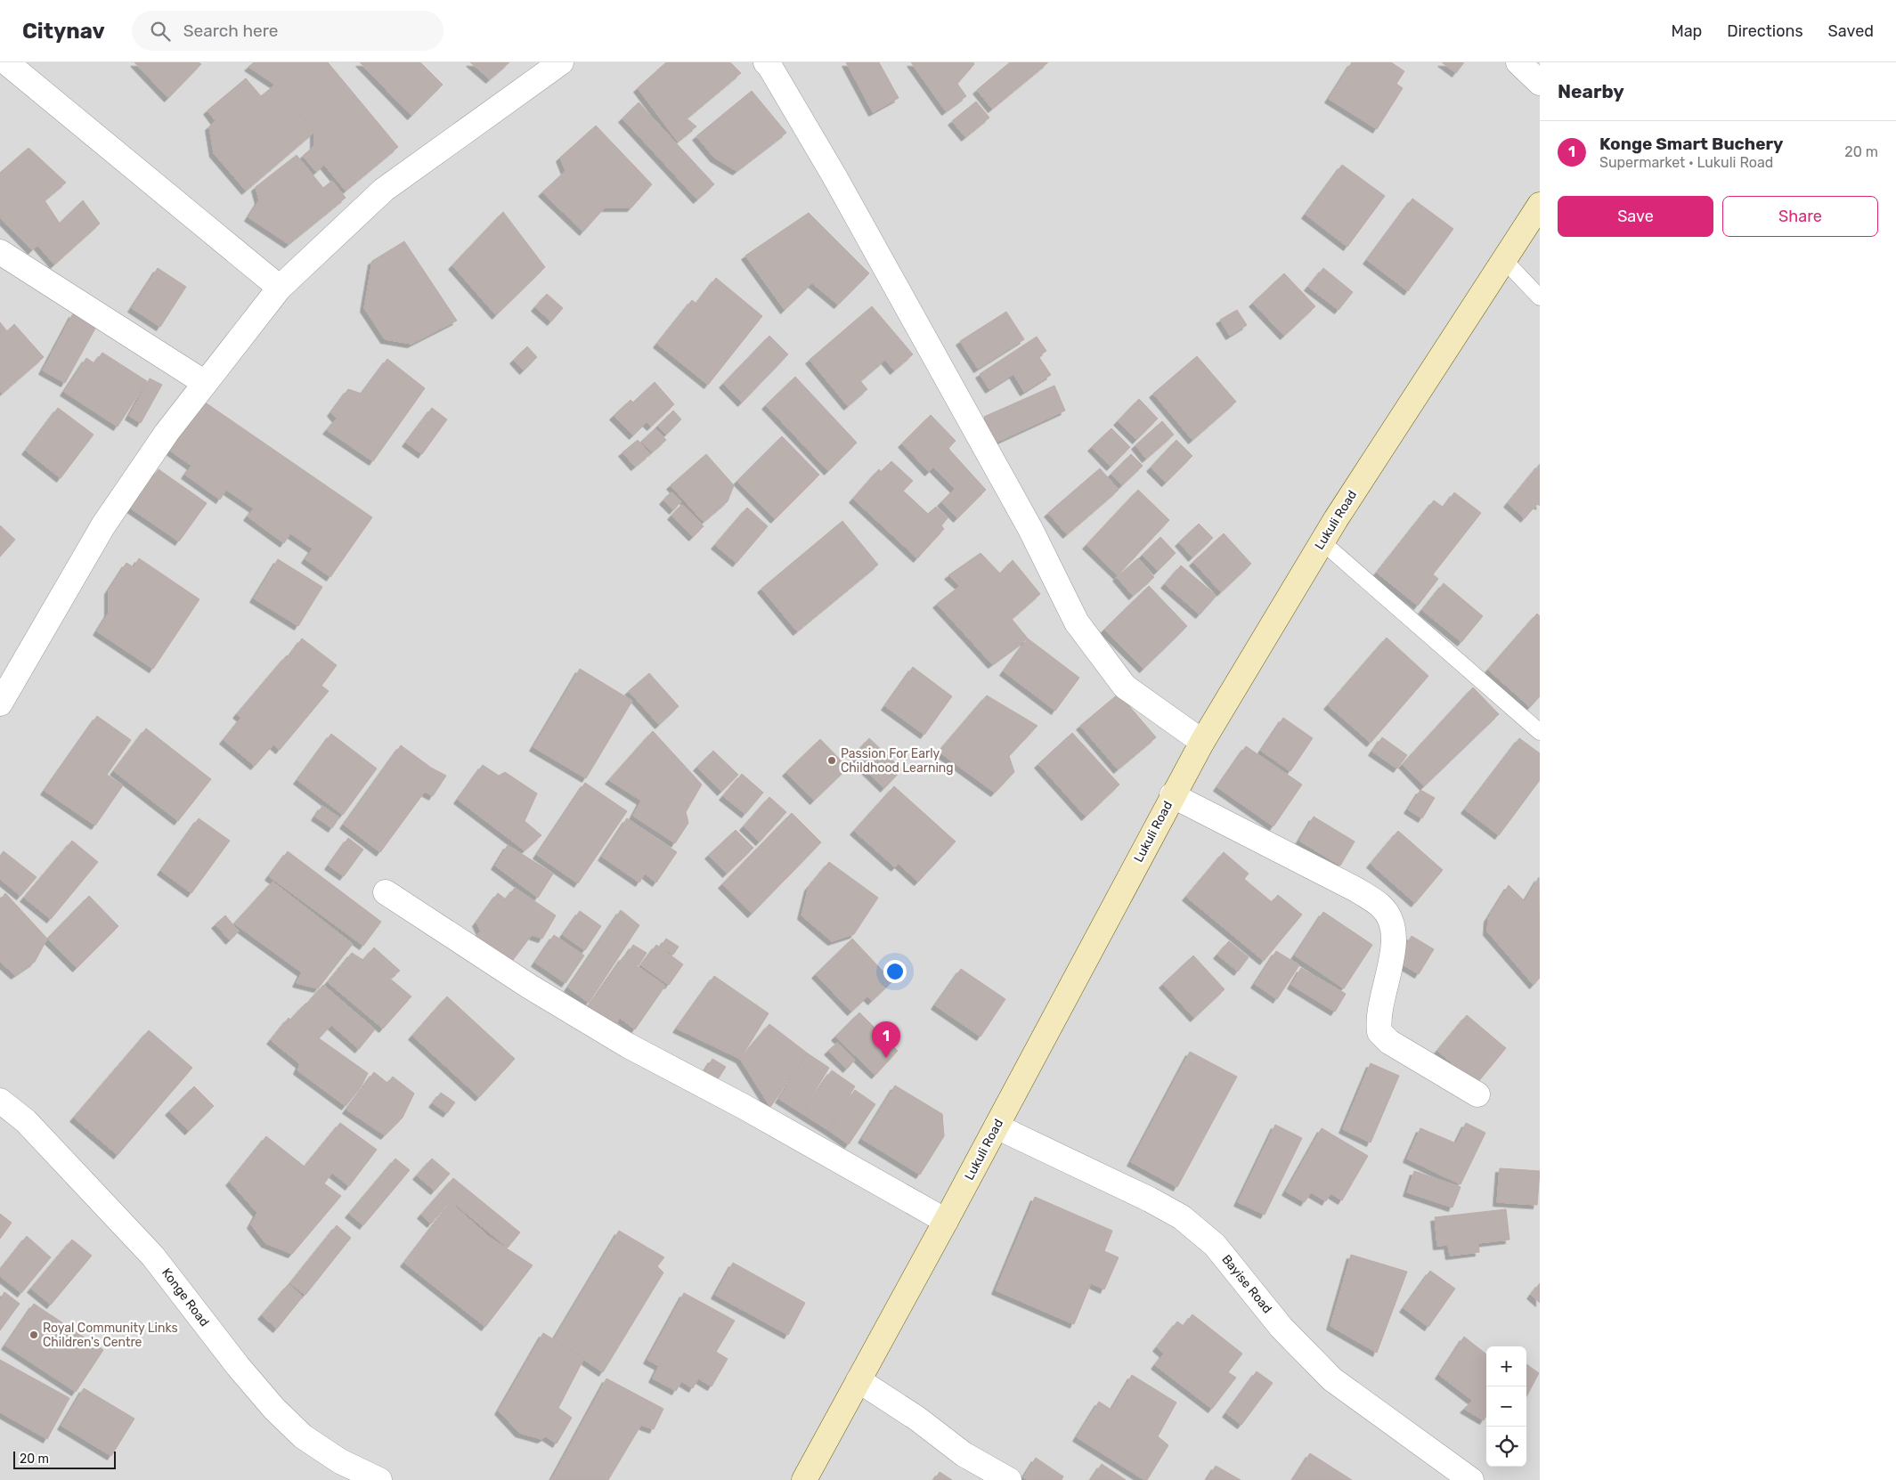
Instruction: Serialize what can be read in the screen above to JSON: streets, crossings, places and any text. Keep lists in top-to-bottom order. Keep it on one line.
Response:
{"streets":{"street":["Lukuli Road","Bayise Road","Konge Road"]},"crossings":[["Lukuli Road","Bayise Road"]],"places":["Passion For Early Childhood Learning","Royal Community Links Children's Centre"],"scale_bar":"20 m","page":{"header":"Citynav","search":"Search here","nav":["Map","Directions","Saved"],"heading":"Nearby","list":[{"mark":"1","name":"Konge Smart Buchery","note":"Supermarket · Lukuli Road","value":"20 m"}],"buttons":["Save","Share"],"pins":"1","map_buttons":["+","−"],"scale":"20 m"}}
